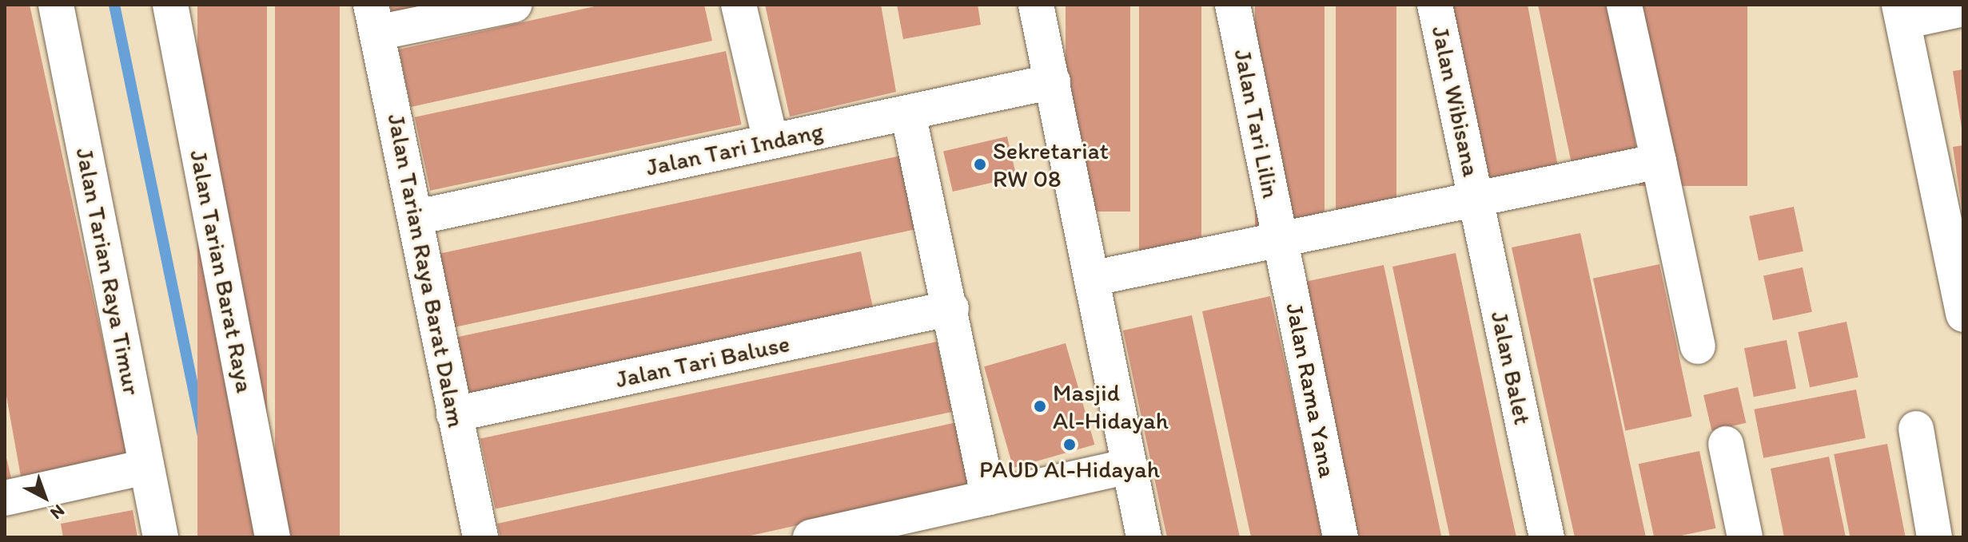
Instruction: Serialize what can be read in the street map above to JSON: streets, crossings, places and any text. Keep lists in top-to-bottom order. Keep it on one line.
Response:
{"streets":{"street":["Jalan Wibisana","Jalan Tari Lilin","Jalan Tari Indang","Jalan Tarian Raya Barat Dalam","Jalan Tarian Raya Timur","Jalan Tarian Barat Raya","Jalan Tari Baluse","Jalan Balet","Jalan Rama Yana"]},"crossings":[["Jalan Wibisana","Jalan Balet"],["Jalan Tari Lilin","Jalan Rama Yana"],["Jalan Tari Indang","Jalan Tarian Raya Barat Dalam"],["Jalan Tarian Raya Barat Dalam","Jalan Tari Baluse"]],"places":["Sekretariat RW 08","Masjid Al-Hidayah","PAUD Al-Hidayah"],"north":"bottom right"}
